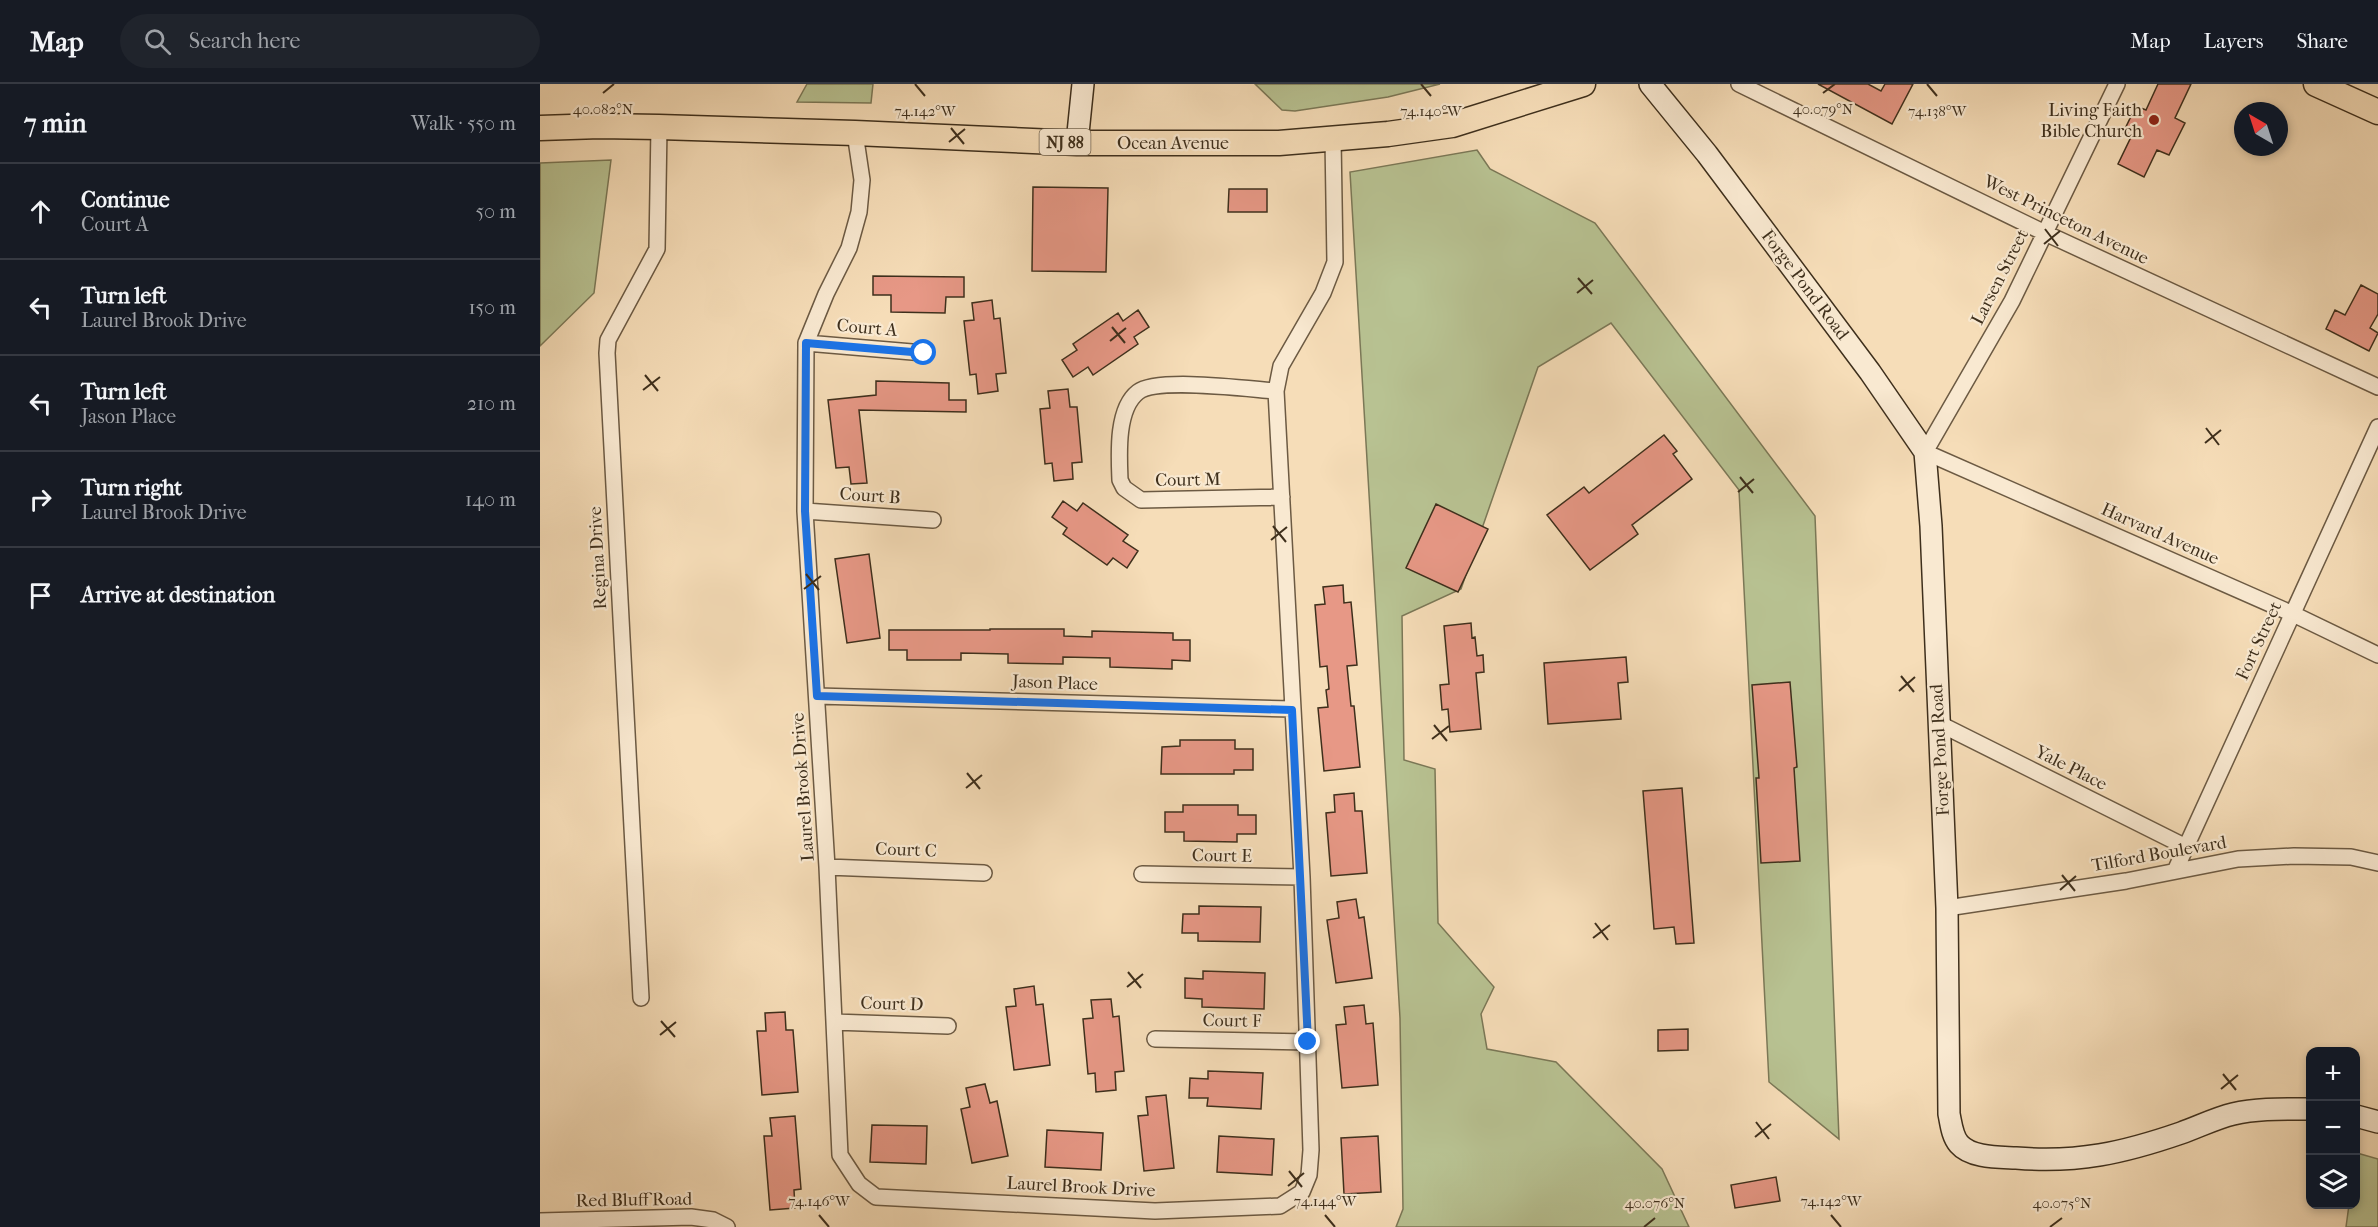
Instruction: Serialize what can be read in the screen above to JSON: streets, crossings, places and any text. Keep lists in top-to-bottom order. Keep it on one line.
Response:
{"streets":{"main road":["NJ 88","Ocean Avenue"],"street":["West Princeton Avenue","Larsen Street","Forge Pond Road","Court A","Court M","Court B","Harvard Avenue","Regina Drive","Fort Street","Jason Place","Yale Place","Laurel Brook Drive","Court C","Tilford Boulevard","Court E","Court D","Court F","Red Bluff Road"]},"crossings":[["Ocean Avenue","Regina Drive"],["Ocean Avenue","Laurel Brook Drive"],["West Princeton Avenue","Larsen Street"],["Larsen Street","Forge Pond Road"],["Larsen Street","Harvard Avenue"],["Forge Pond Road","Harvard Avenue"],["Forge Pond Road","Yale Place"],["Forge Pond Road","Tilford Boulevard"],["Court A","Laurel Brook Drive"],["Court M","Laurel Brook Drive"],["Court B","Laurel Brook Drive"],["Harvard Avenue","Fort Street"],["Fort Street","Yale Place"],["Fort Street","Tilford Boulevard"],["Jason Place","Laurel Brook Drive"],["Laurel Brook Drive","Court C"],["Laurel Brook Drive","Court E"],["Laurel Brook Drive","Court D"],["Laurel Brook Drive","Court F"]],"places":["Living Faith Bible Church"],"north":"top left","page":{"header":"Map","search":"Search here","nav":["Map","Layers","Share"],"heading":["7 min","Walk · 550 m"],"list":[["Continue","Court A","50 m"],["Turn left","Laurel Brook Drive","150 m"],["Turn left","Jason Place","210 m"],["Turn right","Laurel Brook Drive","140 m"],"Arrive at destination"],"map_buttons":["+","−"]},"coordinates":["40.082°N","40.079°N","74.142°W","74.140°W","74.138°W","74.146°W","74.144°W","40.076°N","40.075°N"]}
